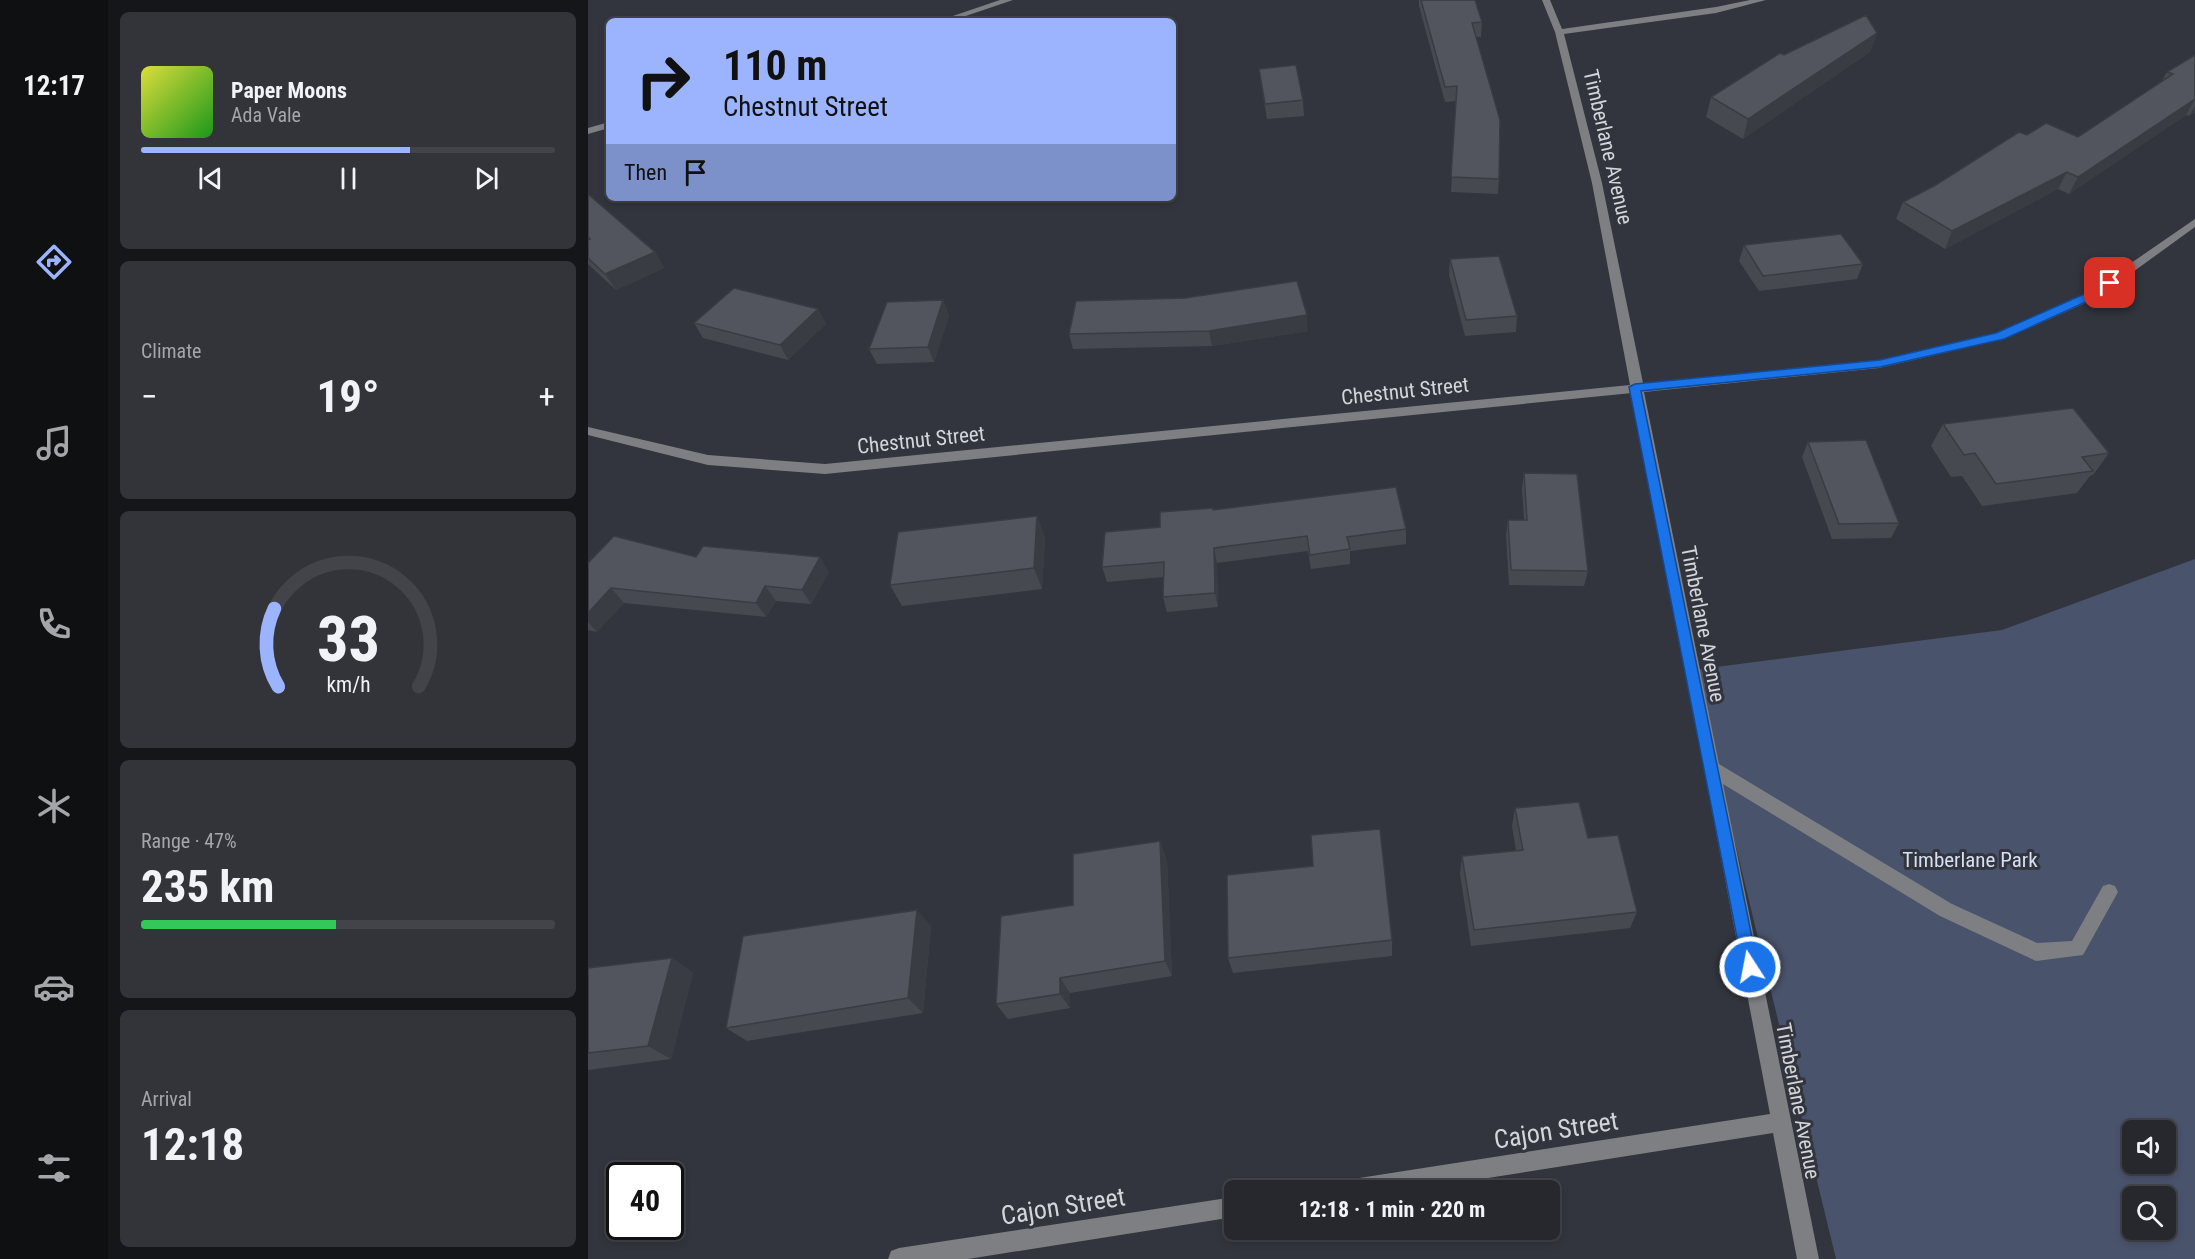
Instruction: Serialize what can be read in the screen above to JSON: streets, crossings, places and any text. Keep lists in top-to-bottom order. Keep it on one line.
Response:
{"streets":{"street":["Timberlane Avenue","Chestnut Street","Cajon Street"]},"crossings":[["Timberlane Avenue","Chestnut Street"],["Timberlane Avenue","Cajon Street"]],"parks":["Timberlane Park"],"page":{"tabs":"12:17","turn":["110 m","Chestnut Street"],"song":["Paper Moons","Ada Vale"],"then":"Then","tile":["Climate",["Range · 47%","235 km"],["Arrival","12:18"]],"heat":["−","19°","+"],"limit":"40","trip":"12:18 · 1 min · 220 m","gauge":["33","km/h"]}}
